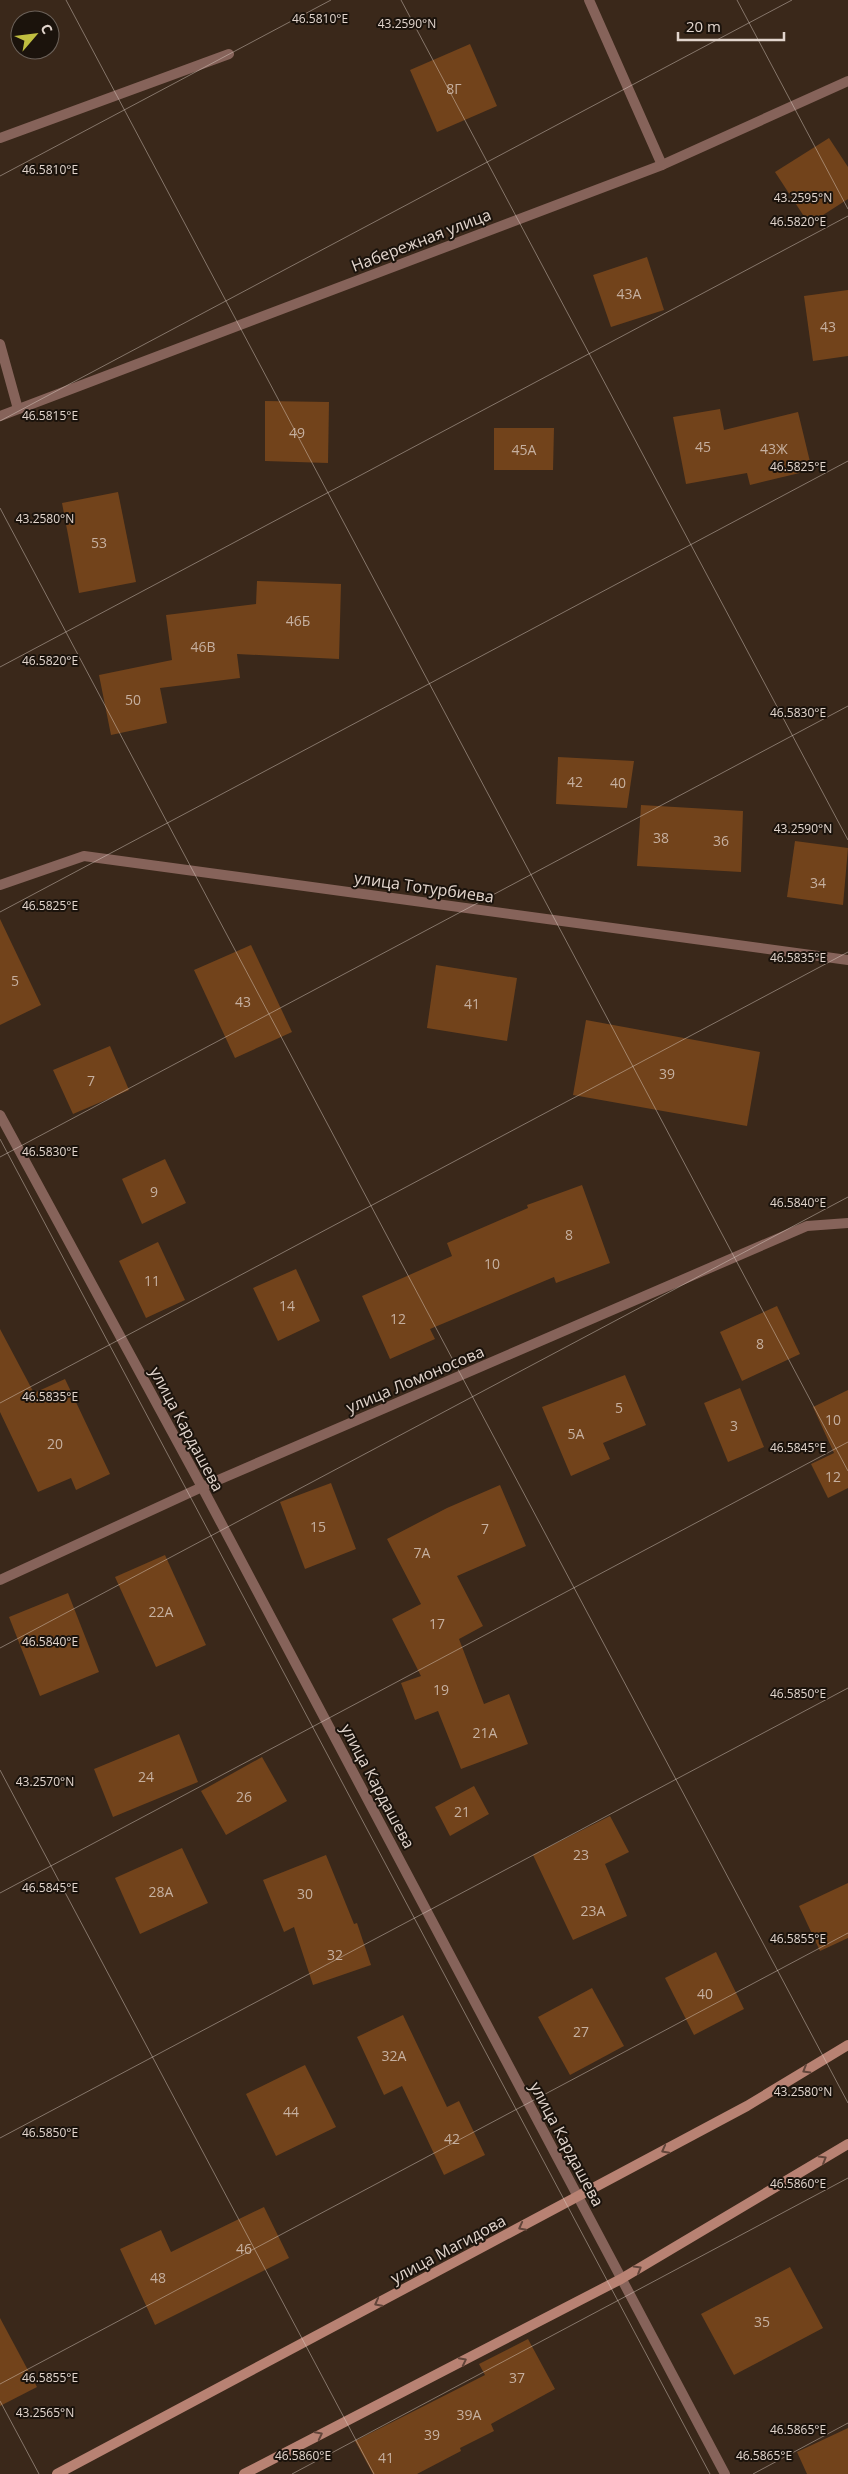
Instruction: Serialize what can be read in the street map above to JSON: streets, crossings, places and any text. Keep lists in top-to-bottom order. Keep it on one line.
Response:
{"streets":{"main road":["улица Магидова"],"street":["Набережная улица","улица Тотурбиева","улица Ломоносова","улица Кардашева"]},"crossings":[["улица Ломоносова","улица Кардашева"],["улица Кардашева","улица Магидова"]],"house_numbers":["8Г","43А","43","49","45","43Ж","45А","53","46Б","46В","50","42","40","38","36","34","5","43","41","39","7","9","8","10","11","14","12","8","5","10","3","5А","20","12","15","7","7А","22А","17","19","21А","24","26","21","23","28А","30","23А","32","40","27","32А","44","42","46","48","35","37","39А","39","41"],"scale_bar":"20 m","north":"top right","coordinates":["46.5810°E","43.2590°N","43.2595°N","46.5820°E","46.5815°E","46.5825°E","43.2580°N","46.5830°E","46.5835°E","46.5840°E","46.5845°E","46.5850°E","43.2570°N","46.5855°E","46.5860°E","43.2565°N","46.5865°E"]}
